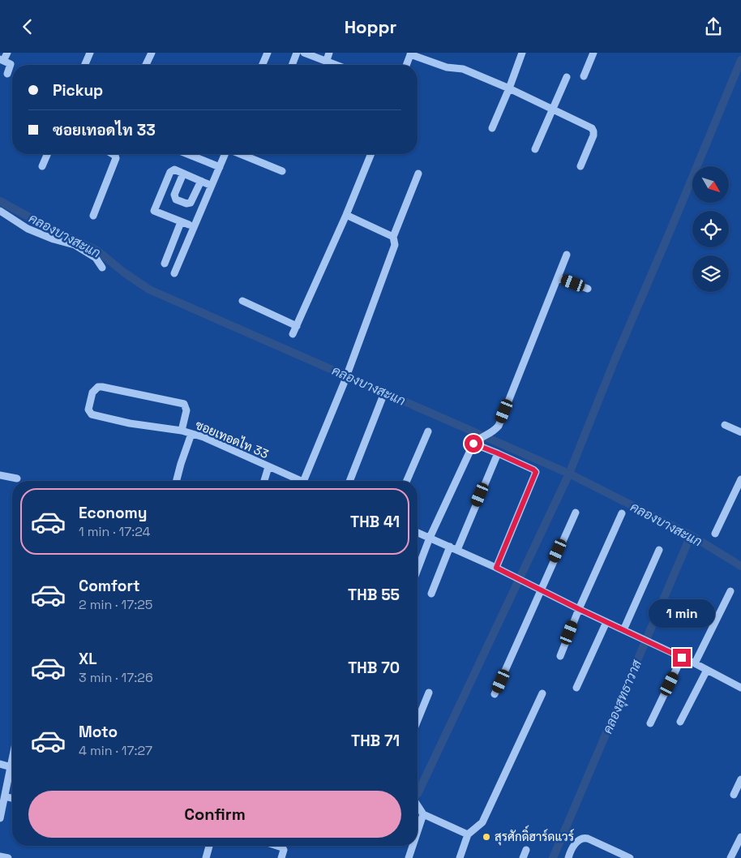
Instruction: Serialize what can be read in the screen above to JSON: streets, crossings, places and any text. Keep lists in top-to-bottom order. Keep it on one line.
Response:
{"streets":{"street":["ซอยเทอดไท 33"]},"water":["คลองบางสะแก","คลองสุทธาวาส"],"places":["สุรศักดิ์ฮาร์ดแวร์"],"north":"bottom right","page":{"header":"Hoppr","banner":["Pickup","ซอยเทอดไท 33"],"list":[{"name":"Economy","note":"1 min · 17:24","value":"THB 41"},{"name":"Comfort","note":"2 min · 17:25","value":"THB 55"},{"name":"XL","note":"3 min · 17:26","value":"THB 70"},{"name":"Moto","note":"4 min · 17:27","value":"THB 71"}],"bubble":"1 min","buttons":"Confirm"}}
